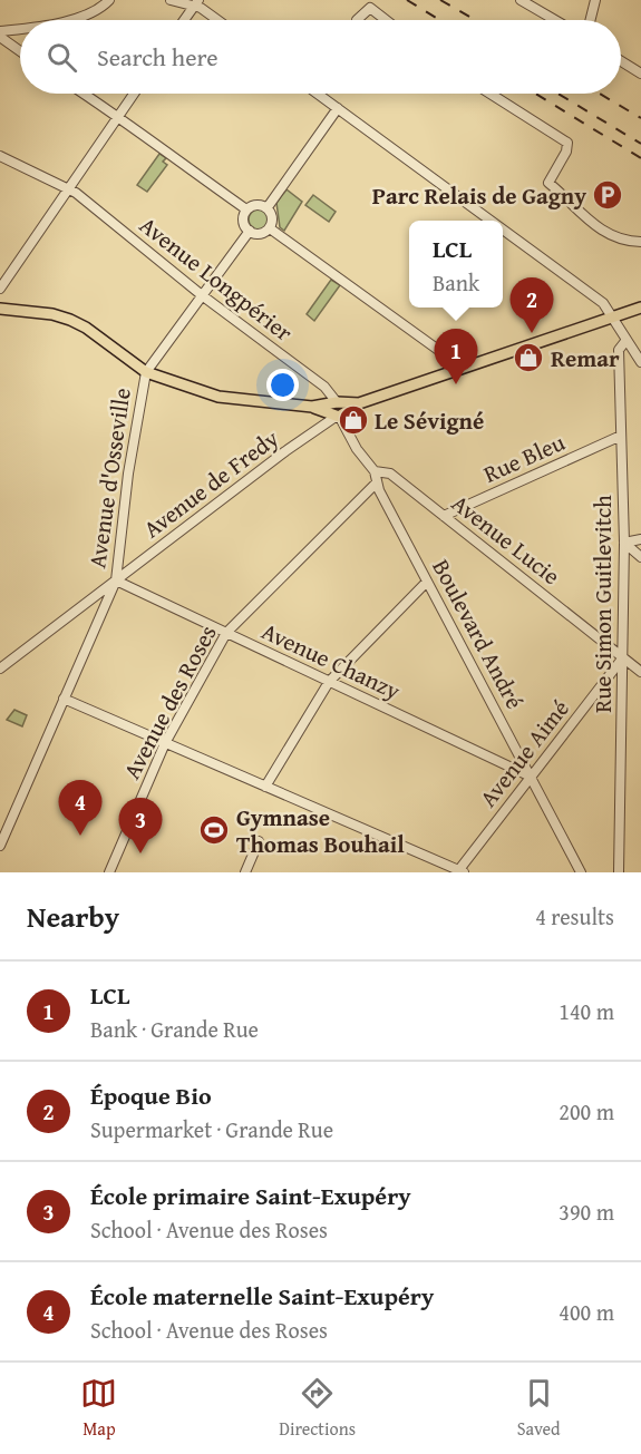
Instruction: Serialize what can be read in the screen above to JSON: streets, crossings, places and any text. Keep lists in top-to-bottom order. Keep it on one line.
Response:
{"streets":{"street":["Avenue Longpérier","Rue Bleu","Avenue d'Osseville","Avenue de Fredy","Avenue Lucie","Rue Simon Guitlevitch","Boulevard André","Avenue Chanzy","Avenue des Roses","Avenue Aimé"]},"crossings":[["Avenue Longpérier","Avenue de Fredy"],["Rue Bleu","Avenue Lucie"],["Rue Bleu","Rue Simon Guitlevitch"],["Avenue d'Osseville","Avenue de Fredy"],["Avenue d'Osseville","Avenue Chanzy"],["Avenue de Fredy","Avenue Chanzy"],["Avenue Lucie","Rue Simon Guitlevitch"],["Avenue Lucie","Boulevard André"],["Avenue Lucie","Avenue Aimé"],["Rue Simon Guitlevitch","Avenue Aimé"],["Boulevard André","Avenue Chanzy"],["Boulevard André","Avenue des Roses"],["Boulevard André","Avenue Aimé"],["Avenue Chanzy","Avenue des Roses"],["Avenue Chanzy","Avenue Aimé"]],"places":{"parking":["Parc Relais de Gagny"],"shop":["Remar","Le Sévigné"],"sports":["Gymnase Thomas Bouhail"]},"page":{"search":"Search here","popup":["LCL","Bank"],"pins":["2","1","4","3"],"heading":["Nearby","4 results"],"list":[{"mark":"1","name":"LCL","note":"Bank · Grande Rue","value":"140 m"},{"mark":"2","name":"Époque Bio","note":"Supermarket · Grande Rue","value":"200 m"},{"mark":"3","name":"École primaire Saint-Exupéry","note":"School · Avenue des Roses","value":"390 m"},{"mark":"4","name":"École maternelle Saint-Exupéry","note":"School · Avenue des Roses","value":"400 m"}],"nav":["Map","Directions","Saved"]}}
